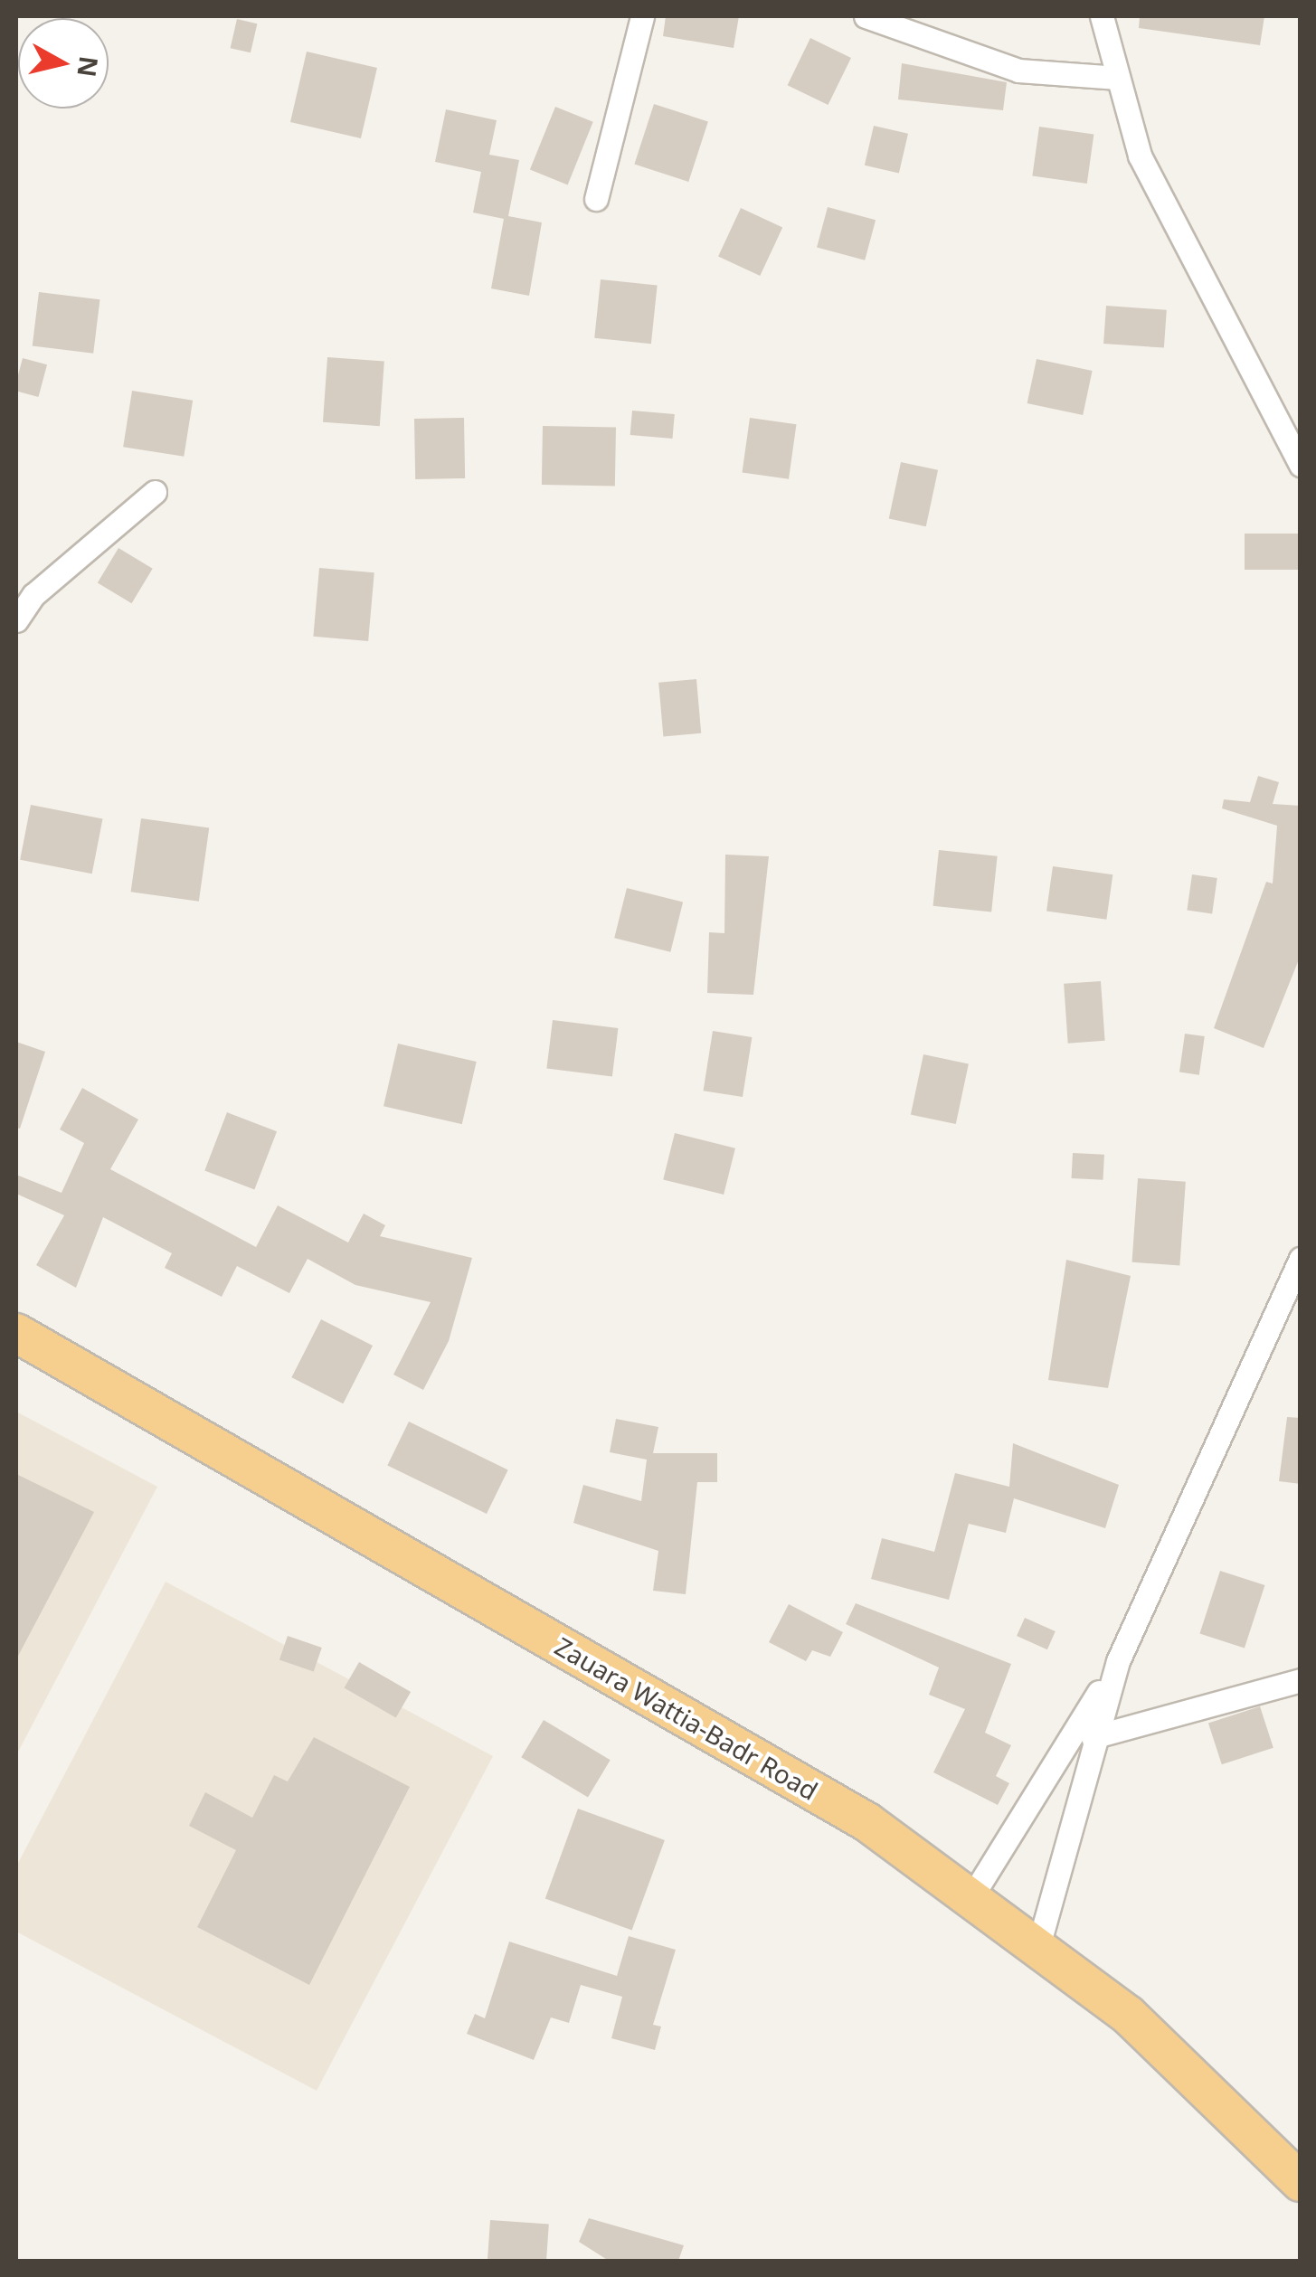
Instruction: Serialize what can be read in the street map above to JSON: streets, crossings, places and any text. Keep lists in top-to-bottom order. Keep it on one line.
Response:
{"streets":{"highway":["Zauara Wattia-Badr Road"]},"north":"right"}
